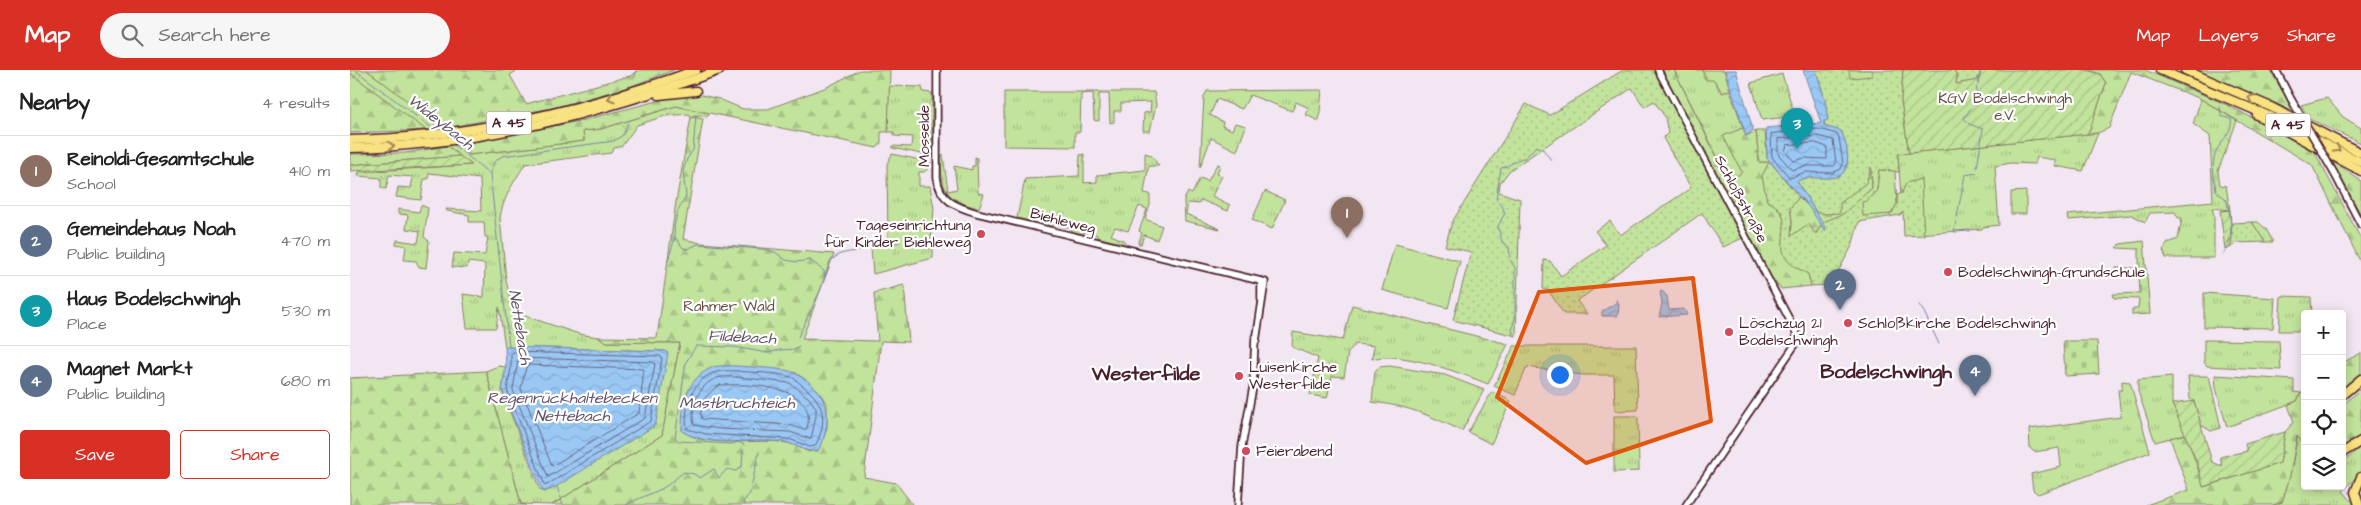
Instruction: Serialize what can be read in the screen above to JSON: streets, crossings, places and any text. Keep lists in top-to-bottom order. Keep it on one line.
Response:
{"streets":{"highway":["A 45"],"street":["Mosselde","Schloßstraße","Biehleweg"]},"crossings":[["Mosselde","Biehleweg"]],"districts":["Bodelschwingh","Westerfilde"],"water":["Wideybach","Nettebach","Fildebach","Regenrückhaltebecken Nettebach","Mastbruchteich"],"parks":["KGV Bodelschwingh e.V.","Rahmer Wald"],"places":["Tageseinrichtung für Kinder Biehleweg","Bodelschwingh-Grundschule","Schloßkirche Bodelschwingh","Löschzug 21 Bodelschwingh","Luisenkirche Westerfilde","Feierabend"],"page":{"header":"Map","search":"Search here","nav":["Map","Layers","Share"],"heading":["Nearby","4 results"],"pins":["3","1","2","4"],"list":[{"mark":"1","name":"Reinoldi-Gesamtschule","note":"School","value":"410 m"},{"mark":"2","name":"Gemeindehaus Noah","note":"Public building","value":"470 m"},{"mark":"3","name":"Haus Bodelschwingh","note":"Place","value":"530 m"},{"mark":"4","name":"Magnet Markt","note":"Public building","value":"680 m"}],"map_buttons":["+","−"],"buttons":["Save","Share"]}}
